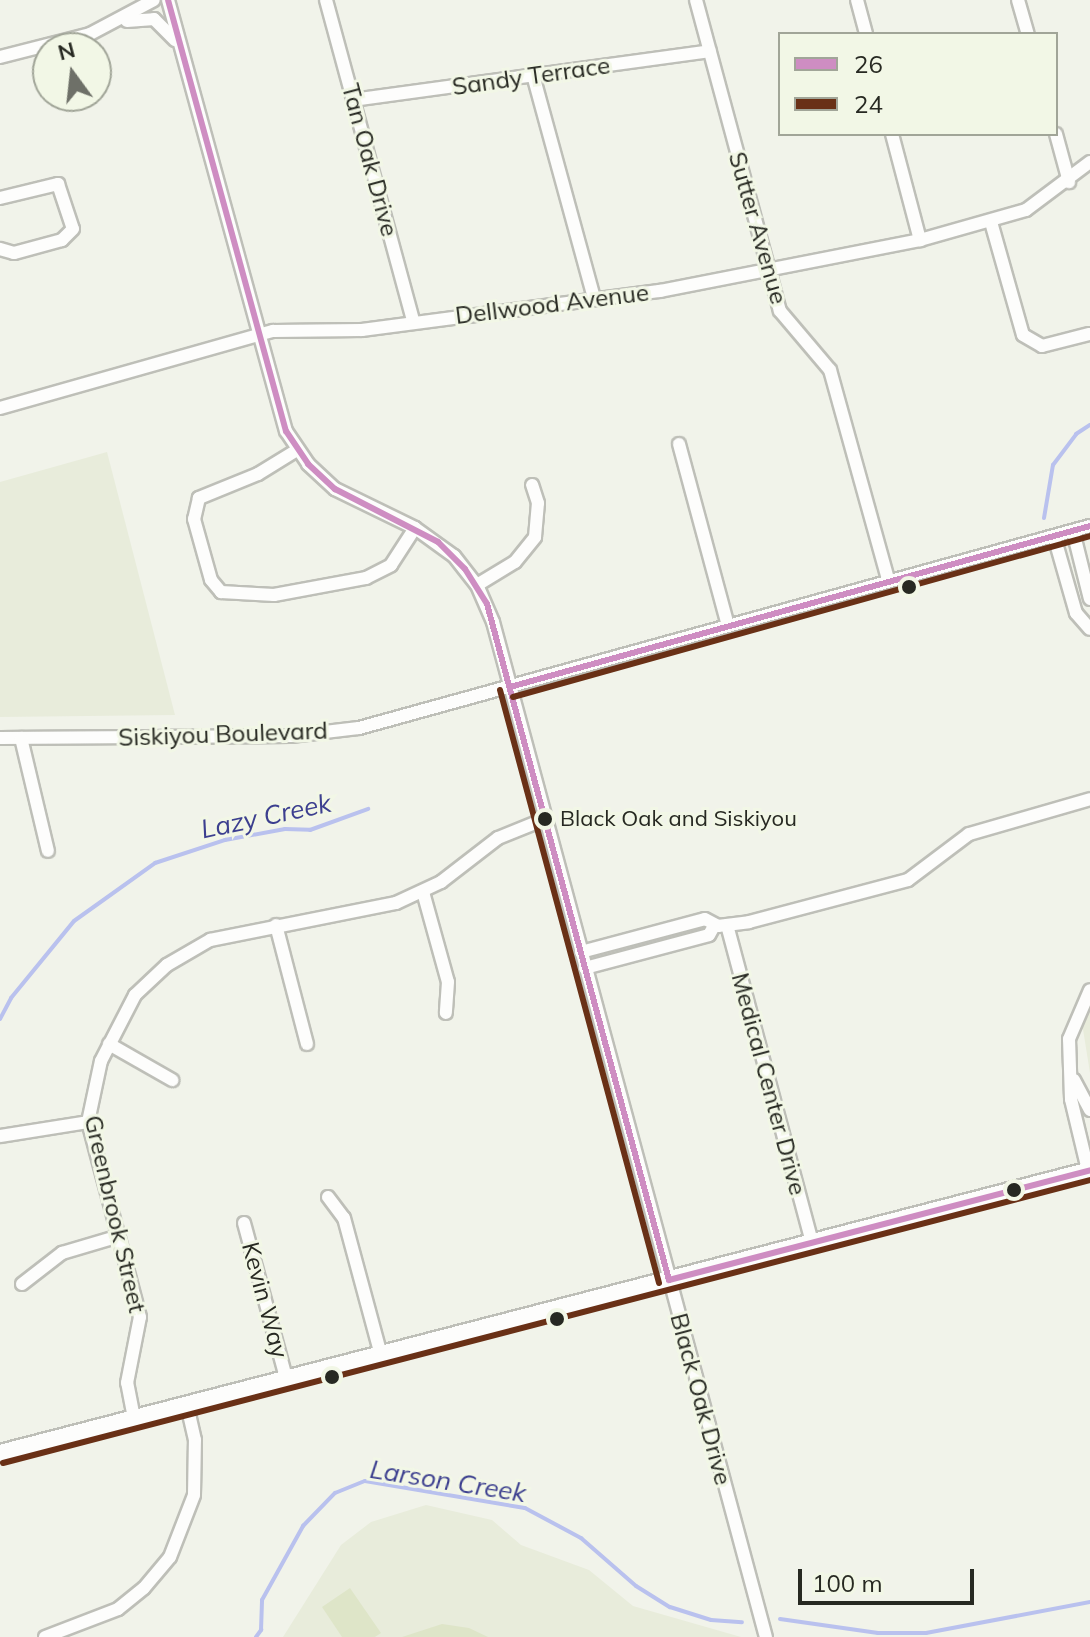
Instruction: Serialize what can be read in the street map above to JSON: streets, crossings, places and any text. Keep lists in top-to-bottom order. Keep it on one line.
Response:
{"streets":{"street":["Sandy Terrace","Tan Oak Drive","Sutter Avenue","Dellwood Avenue","Siskiyou Boulevard","Medical Center Drive","Greenbrook Street","Kevin Way","Black Oak Drive"]},"crossings":[["Sandy Terrace","Tan Oak Drive"],["Sandy Terrace","Sutter Avenue"],["Tan Oak Drive","Dellwood Avenue"],["Sutter Avenue","Dellwood Avenue"],["Sutter Avenue","Siskiyou Boulevard"],["Dellwood Avenue","Black Oak Drive"],["Siskiyou Boulevard","Black Oak Drive"],["Greenbrook Street","Black Oak Drive"]],"water":["Lazy Creek","Larson Creek"],"places":["Black Oak and Siskiyou"],"lines":["transit line 26","transit line 24"],"legend":["26","24"],"scale_bar":"100 m","north":"top"}
